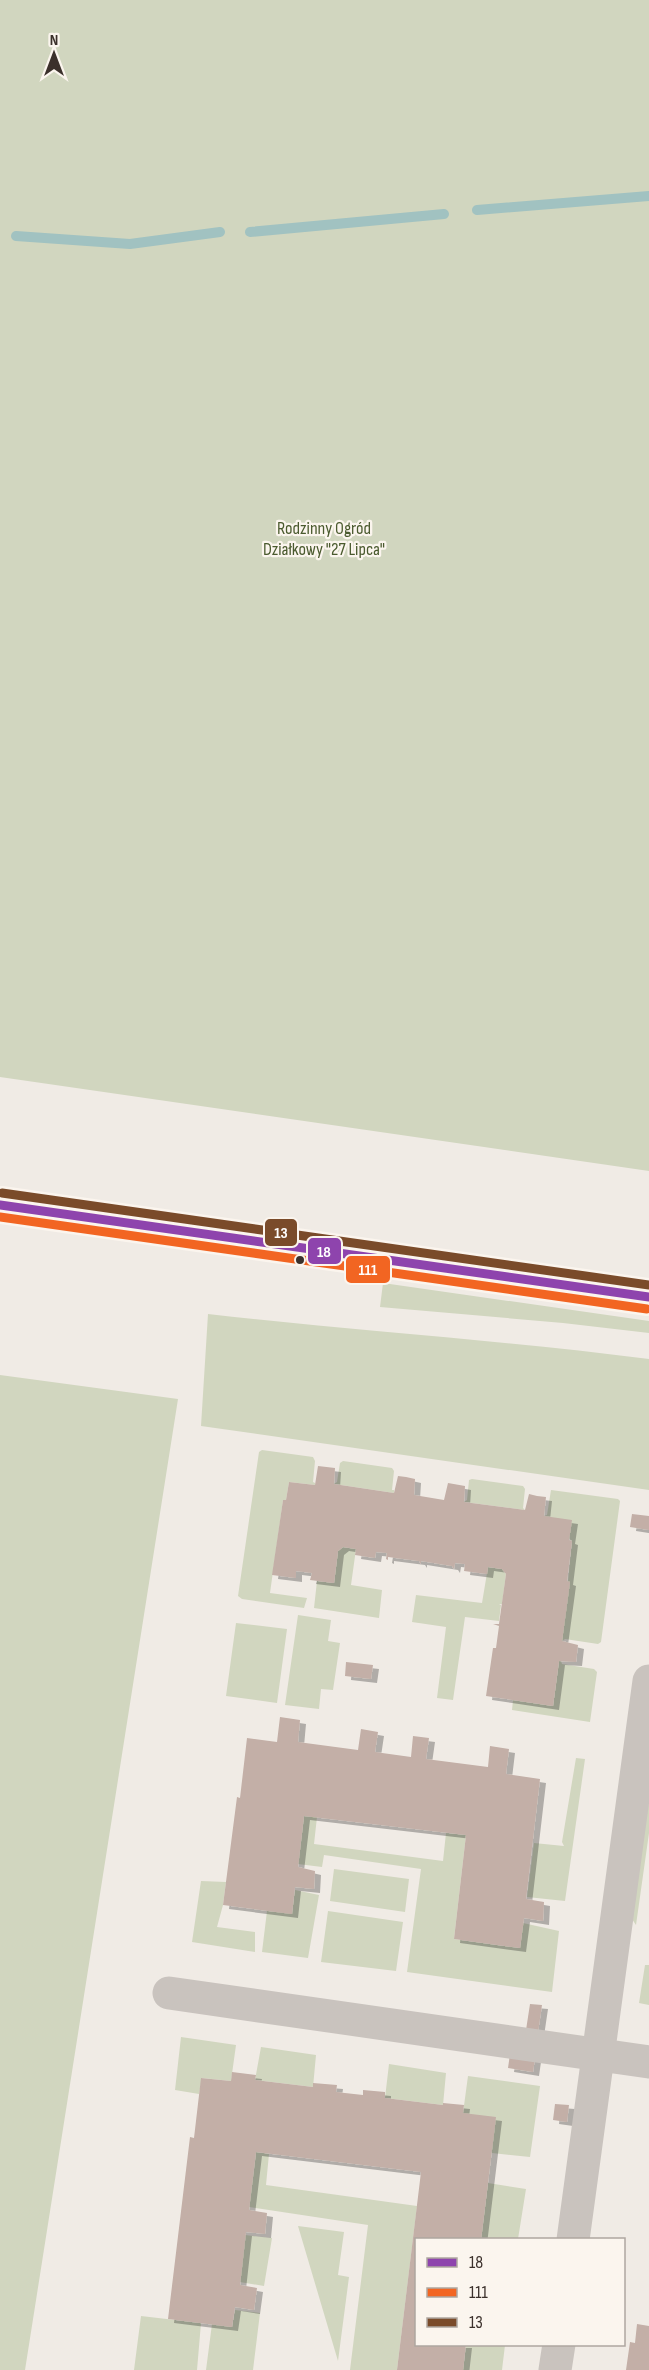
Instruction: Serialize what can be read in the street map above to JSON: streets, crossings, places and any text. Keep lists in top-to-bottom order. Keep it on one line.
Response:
{"parks":["Rodzinny Ogród Działkowy \"27 Lipca\""],"lines":["transit line 13","transit line 18","transit line 111"],"legend":["18","111","13"],"north":"top"}
